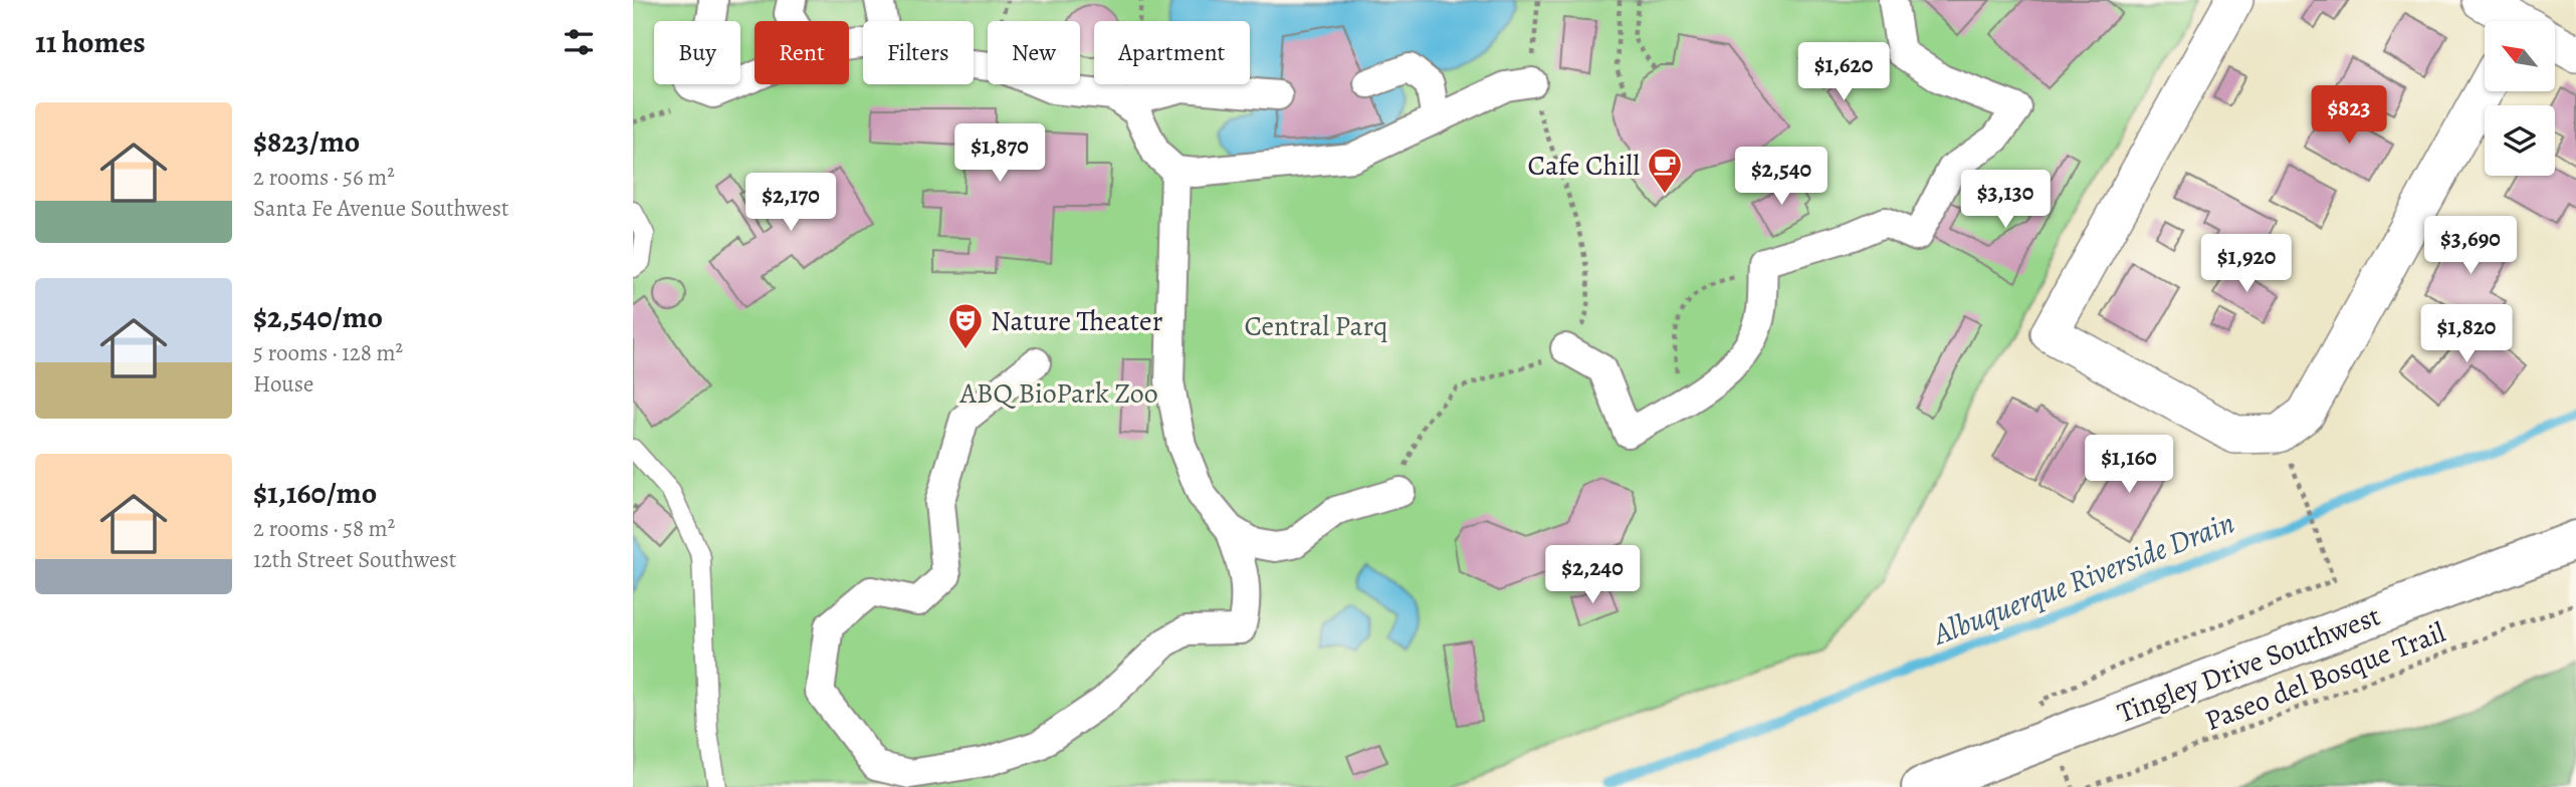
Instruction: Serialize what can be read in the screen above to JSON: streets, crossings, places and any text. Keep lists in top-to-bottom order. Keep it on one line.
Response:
{"streets":{"street":["Tingley Drive Southwest"],"path":["Paseo del Bosque Trail"]},"water":["Albuquerque Riverside Drain"],"parks":["Central Parq","ABQ BioPark Zoo"],"places":{"cafe":["Cafe Chill"],"theatre":["Nature Theater"]},"north":"top left","page":{"heading":"11 homes","chip":["Buy","Rent","Filters","New","Apartment"],"price":["$1,620","$823","$1,870","$2,540","$3,130","$2,170","$3,690","$1,920","$1,820","$1,160","$2,240"],"list":[{"name":"$823/mo","note":"2 rooms · 56 m² · Santa Fe Avenue Southwest"},{"name":"$2,540/mo","note":"5 rooms · 128 m² · House"},{"name":"$1,160/mo","note":"2 rooms · 58 m² · 12th Street Southwest"}]}}
